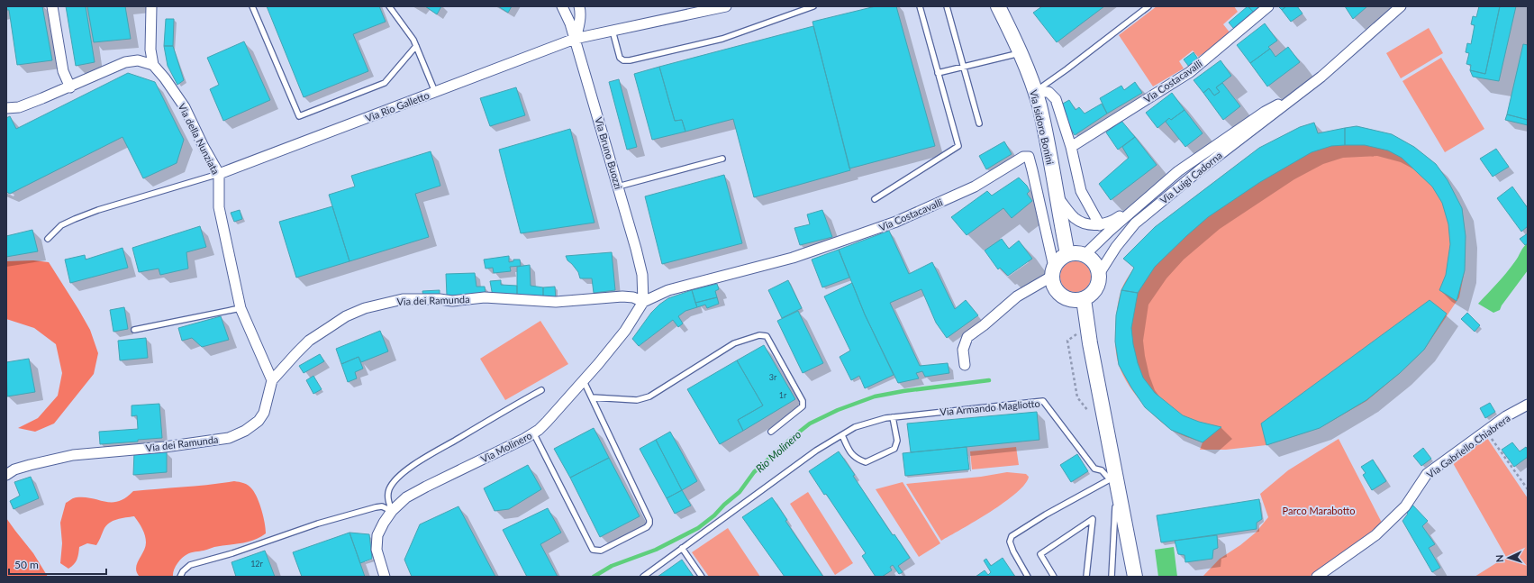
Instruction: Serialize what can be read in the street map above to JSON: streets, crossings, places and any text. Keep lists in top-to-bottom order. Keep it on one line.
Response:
{"streets":{"street":["Via Costacavalli","Via Rio Galletto","Via Isidoro Bonini","Via della Nunziata","Via Bruno Buozzi","Via Luigi Cadorna","Via dei Ramunda","Via Gabriello Chiabrera","Via Molinero"],"lane":["Via Armando Magliotto"]},"crossings":[["Via Costacavalli","Via Isidoro Bonini"],["Via Costacavalli","Via Bruno Buozzi"],["Via Costacavalli","Via Luigi Cadorna"],["Via Costacavalli","Via dei Ramunda"],["Via Costacavalli","Via Molinero"],["Via Rio Galletto","Via della Nunziata"],["Via Rio Galletto","Via Bruno Buozzi"],["Via Isidoro Bonini","Via Luigi Cadorna"],["Via della Nunziata","Via dei Ramunda"],["Via Bruno Buozzi","Via dei Ramunda"],["Via Bruno Buozzi","Via Molinero"],["Via dei Ramunda","Via Molinero"]],"water":["Rio Molinero"],"parks":["Parco Marabotto"],"house_numbers":["3r","1r","12r"],"scale_bar":"50 m","north":"left"}
